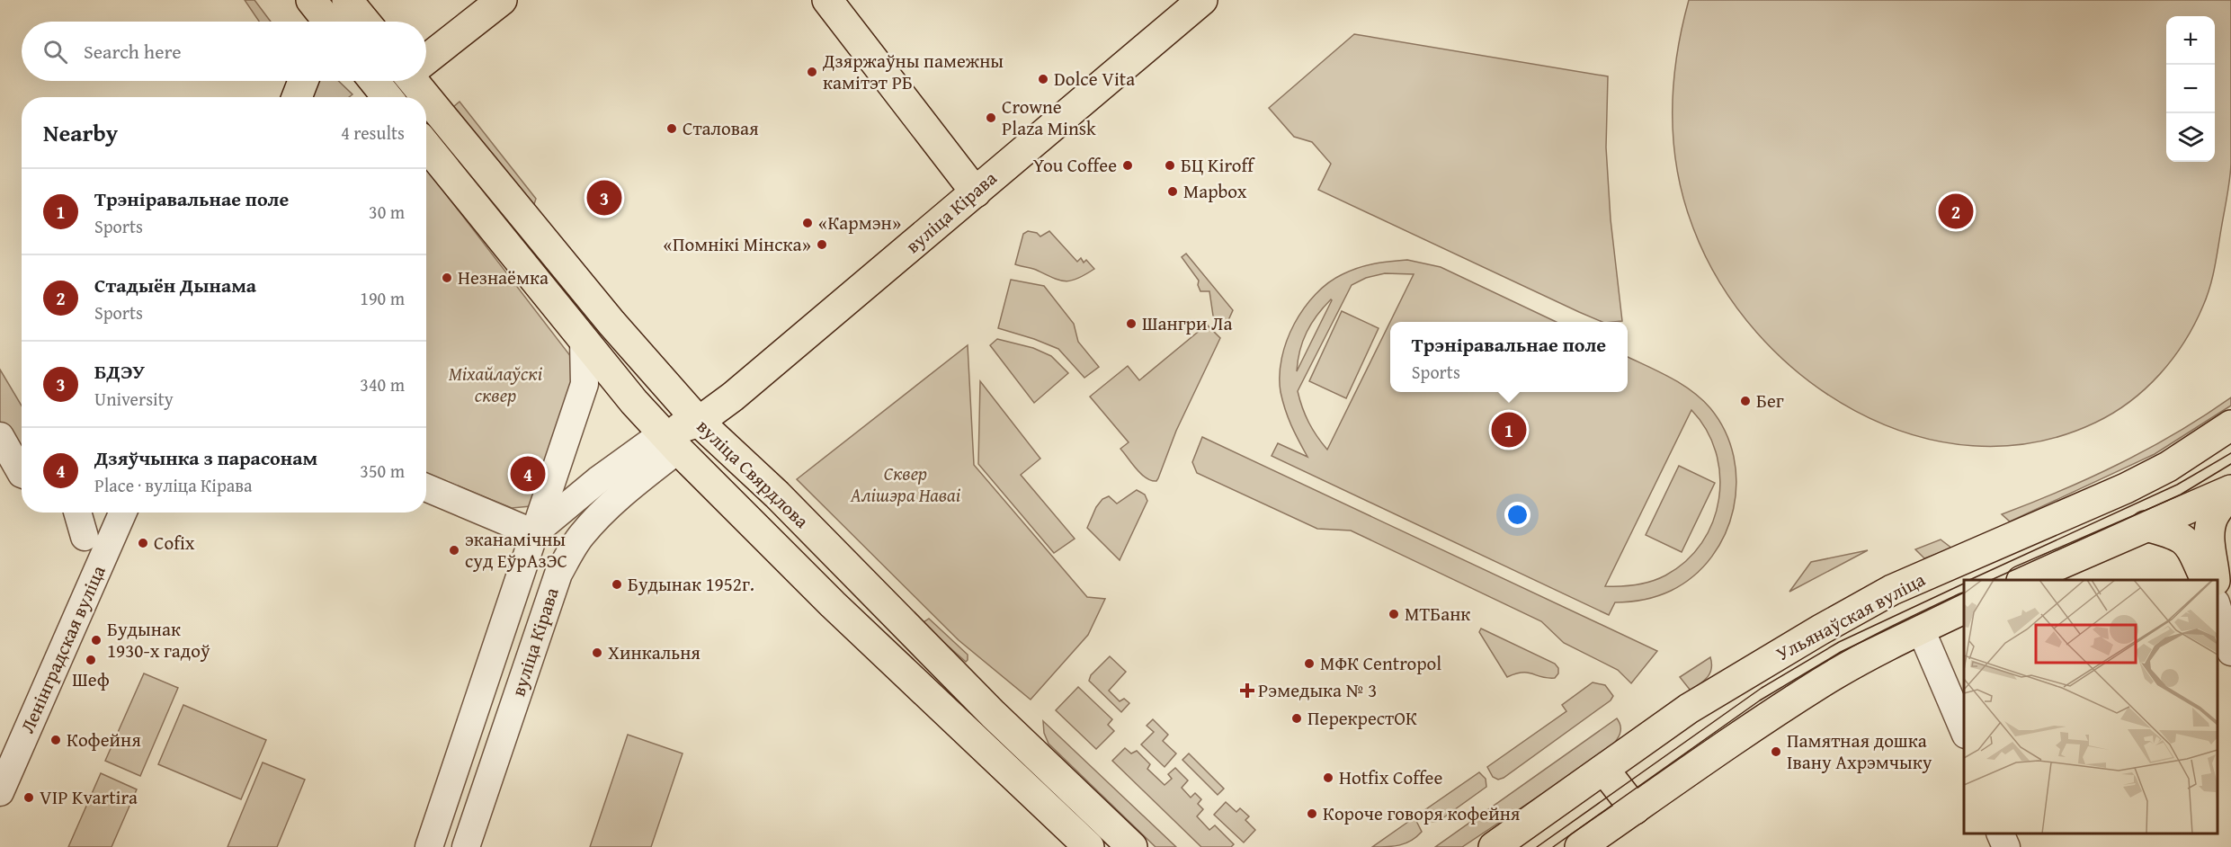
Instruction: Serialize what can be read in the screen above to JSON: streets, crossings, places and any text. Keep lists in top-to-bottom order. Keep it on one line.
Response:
{"streets":{"main road":["вуліца Кірава","вуліца Свярдлова","Ульянаўская вуліца"],"street":["Ленінградская вуліца"]},"crossings":[["вуліца Кірава","вуліца Свярдлова"]],"parks":["Міхайлаўскі сквер","Сквер Алішэра Наваі"],"places":{"other":["Дзяржаўны памежны камітэт РБ","Dolce Vita","Crowne Plaza Minsk","Сталовая","You Coffee","БЦ Kiroff","Mapbox","«Кармэн»","«Помнікі Мінска»","Незнаёмка","Шангри Ла","Бег","Cofix","эканамічны суд ЕўрАзЭС","Будынак 1952г.","МТБанк","Будынак 1930-х гадоў","Хинкальня","Шеф","МФК Centropol","ПерекрестОК","Кофейня","Памятная дошка Івану Ахрэмчыку","Hotfix Coffee","VIP Kvartira","Короче говоря кофейня"],"health":["Рэмедыка № 3"]},"page":{"map_buttons":["+","−"],"search":"Search here","heading":["Nearby","4 results"],"list":[{"mark":"1","name":"Трэніравальнае поле","note":"Sports","value":"30 m"},{"mark":"2","name":"Стадыён Дынама","note":"Sports","value":"190 m"},{"mark":"3","name":"БДЭУ","note":"University","value":"340 m"},{"mark":"4","name":"Дзяўчынка з парасонам","note":"Place · вуліца Кірава","value":"350 m"}],"pins":["3","2","1","4"],"popup":["Трэніравальнае поле","Sports"]}}
